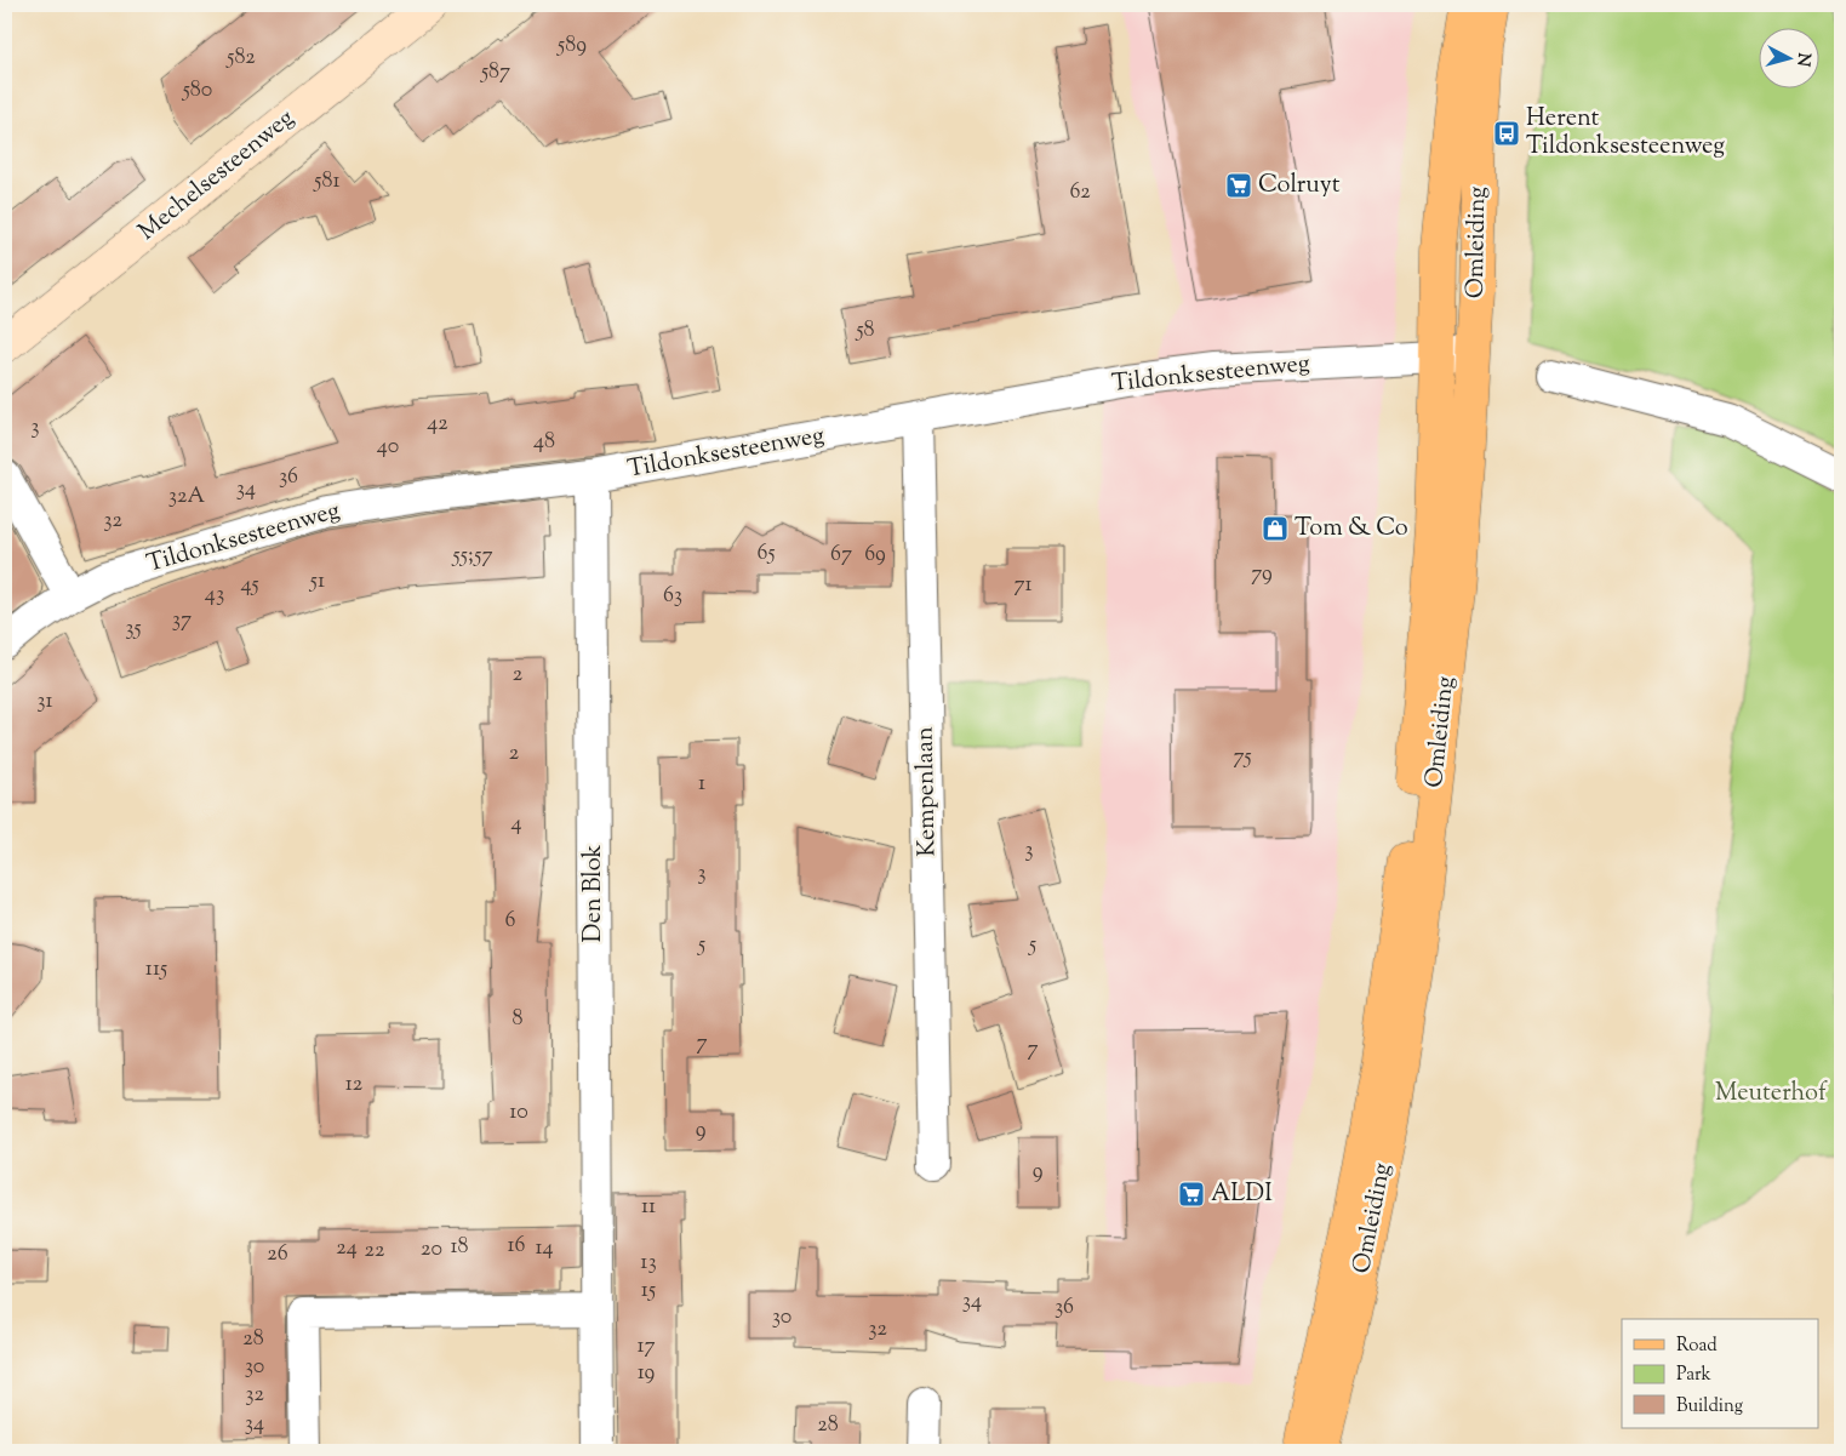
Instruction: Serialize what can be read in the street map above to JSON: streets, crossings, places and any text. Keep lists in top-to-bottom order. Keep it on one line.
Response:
{"streets":{"main road":["Omleiding"],"street":["Mechelsesteenweg","Tildonksesteenweg","Kempenlaan","Den Blok"]},"crossings":[["Omleiding","Tildonksesteenweg"],["Tildonksesteenweg","Kempenlaan"],["Tildonksesteenweg","Den Blok"]],"parks":["Meuterhof"],"places":{"bus stop":["Herent Tildonksesteenweg"],"supermarket":["Colruyt","ALDI"],"shop":["Tom & Co"]},"house_numbers":["589","582","587","580","581","62","58","42","3","48","40","36","34","32A","32","65","67","69","55;57","79","51","45","71","43","63","37","35","2","31","2","75","1","4","3","3","6","5","5","115","8","7","7","12","10","9","9","11","16","18","24","14","20","22","26","13","15","34","36","30","32","28","17","30","19","32","34","28"],"legend":["Road","Park","Building"],"north":"right"}
